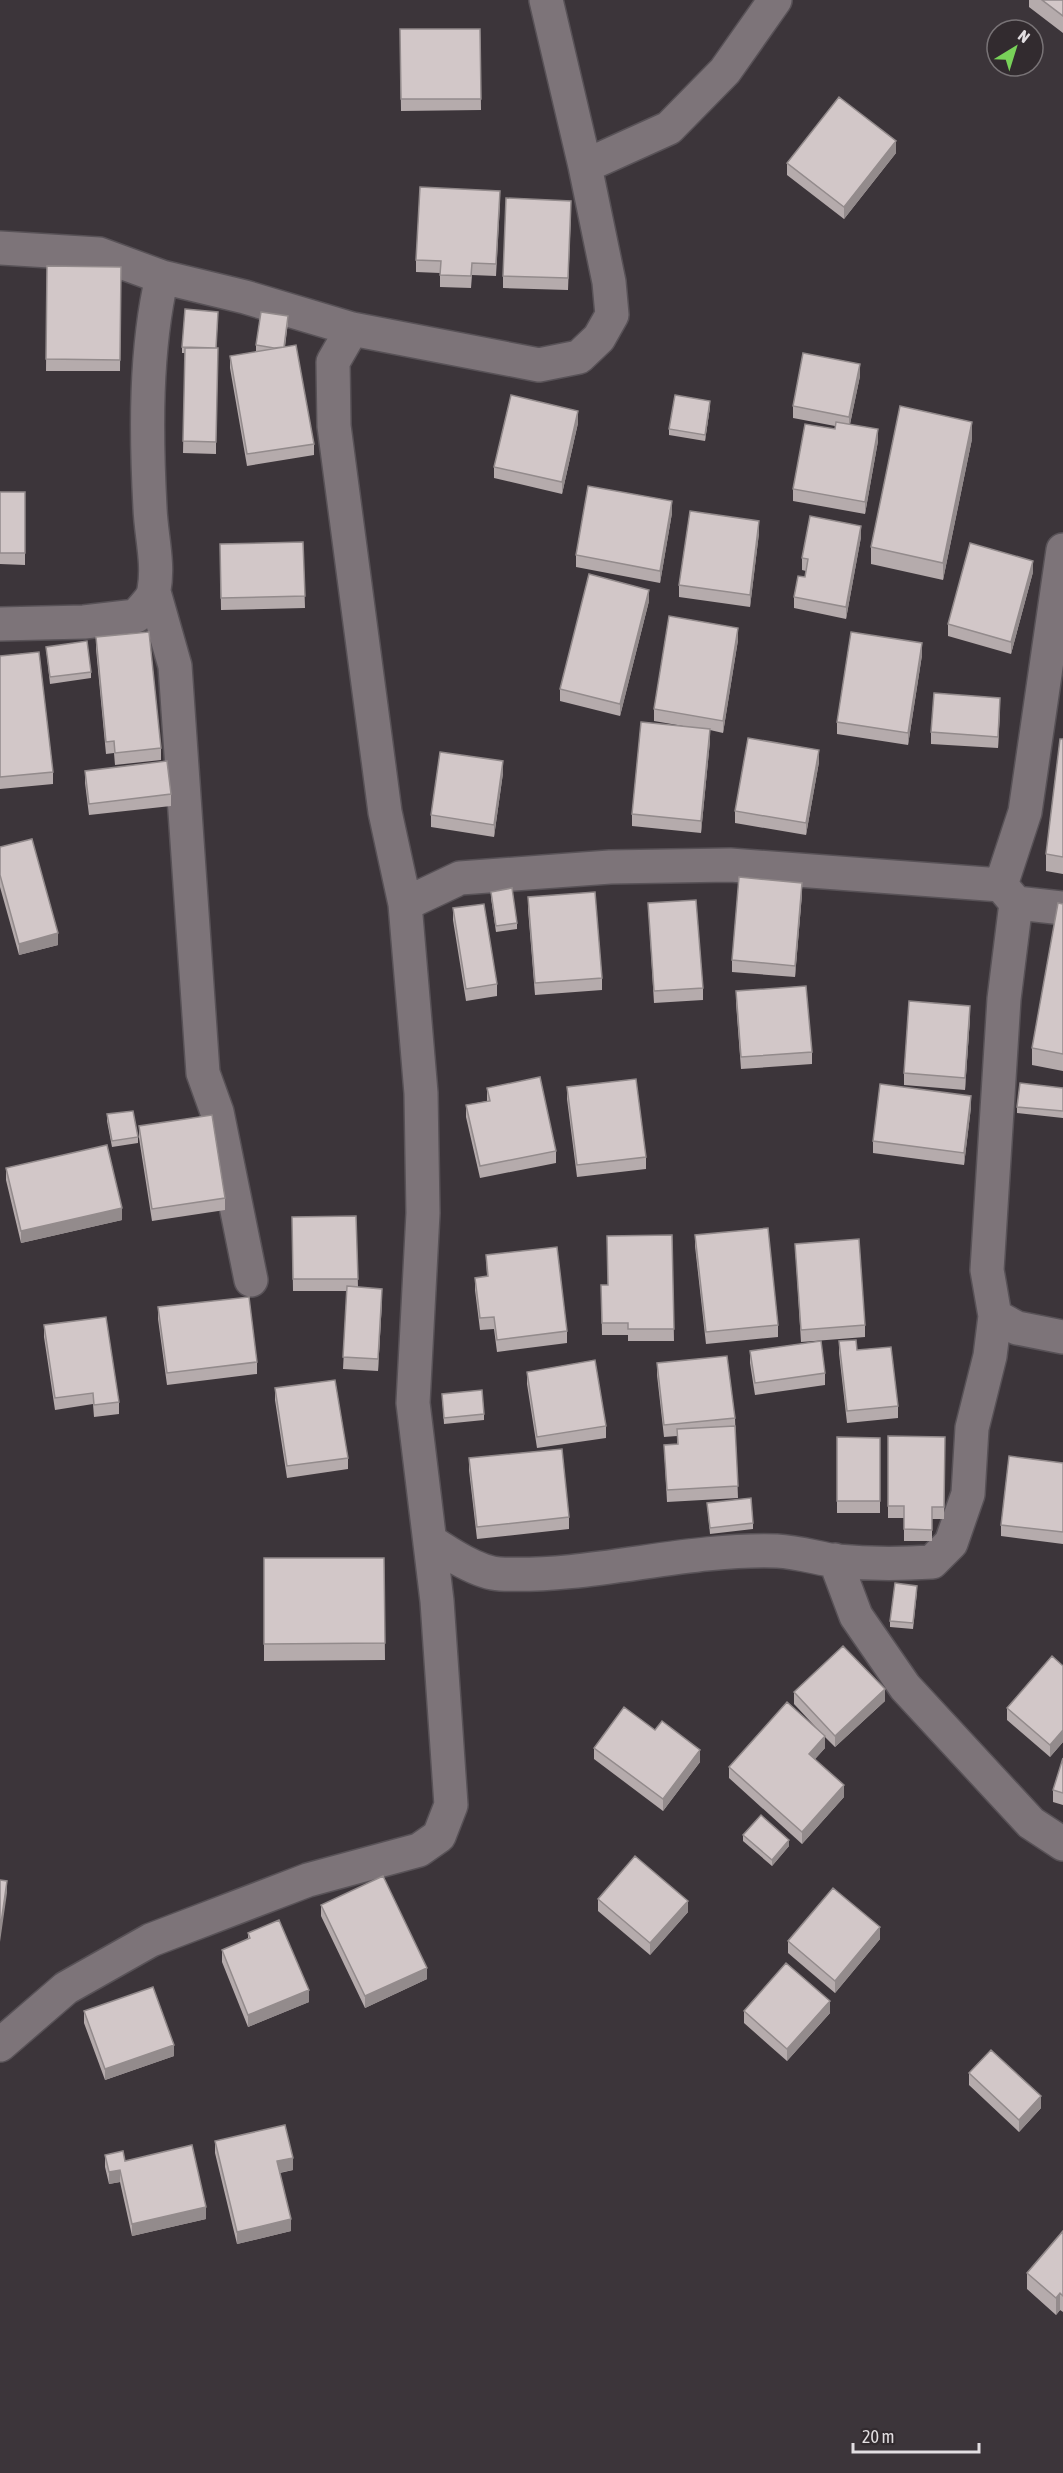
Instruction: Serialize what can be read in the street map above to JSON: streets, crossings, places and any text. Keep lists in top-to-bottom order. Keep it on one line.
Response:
{"scale_bar":"20 m","north":"top right"}
